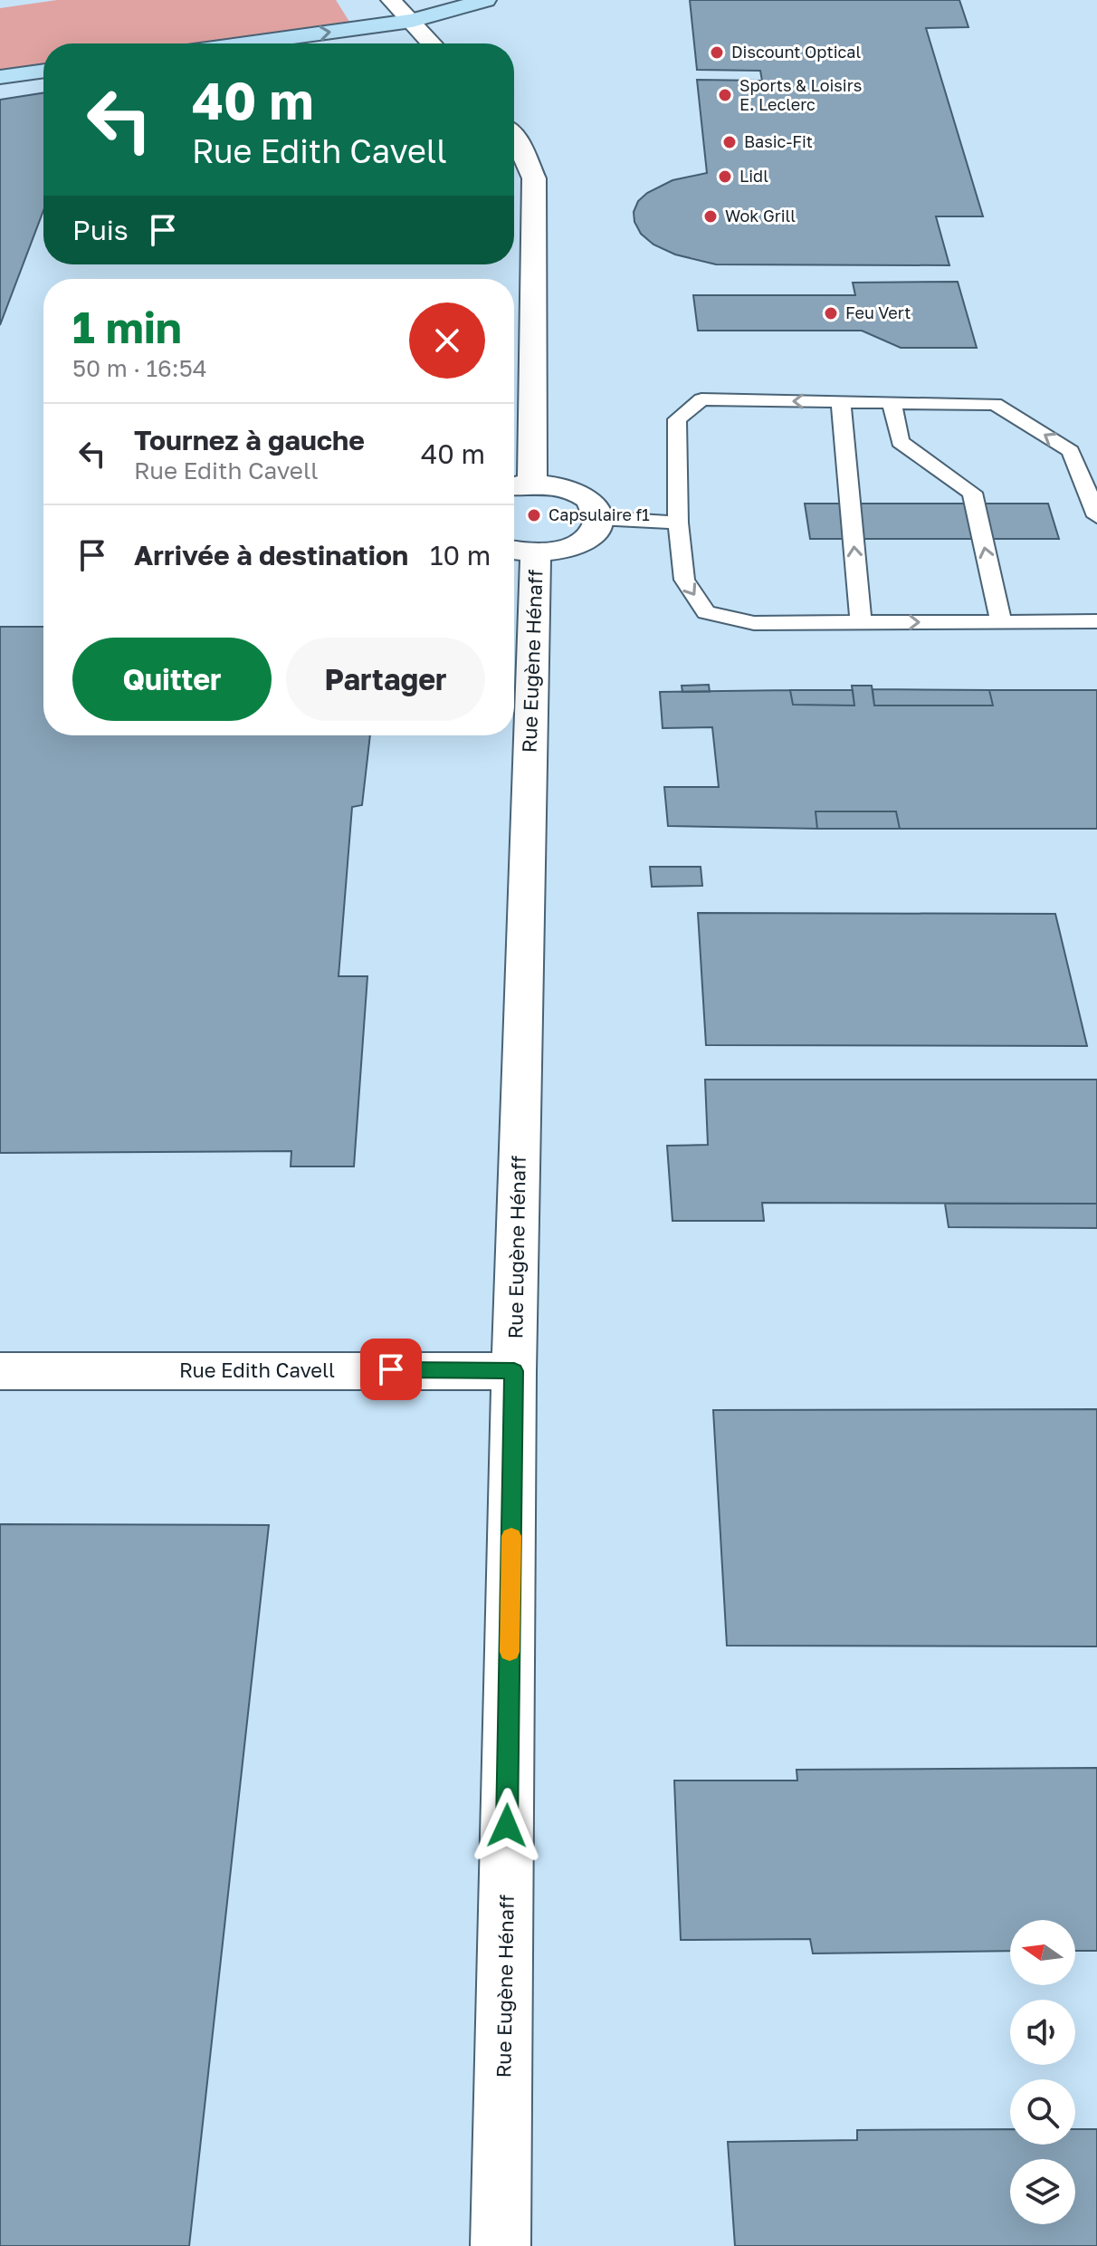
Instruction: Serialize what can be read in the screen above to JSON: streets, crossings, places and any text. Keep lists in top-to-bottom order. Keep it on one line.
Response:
{"streets":{"street":["Rue Eugène Hénaff","Rue Edith Cavell"]},"crossings":[["Rue Eugène Hénaff","Rue Edith Cavell"]],"places":["Discount Optical","Sports & Loisirs E. Leclerc","Basic-Fit","Lidl","Wok Grill","Feu Vert","Capsulaire f1"],"north":"left","page":{"turn":["40 m","Rue Edith Cavell"],"then":"Puis","heading":["1 min","50 m · 16:54"],"list":[{"name":"Tournez à gauche","note":"Rue Edith Cavell","value":"40 m"},{"name":"Arrivée à destination","value":"10 m"}],"buttons":["Quitter","Partager"]}}
